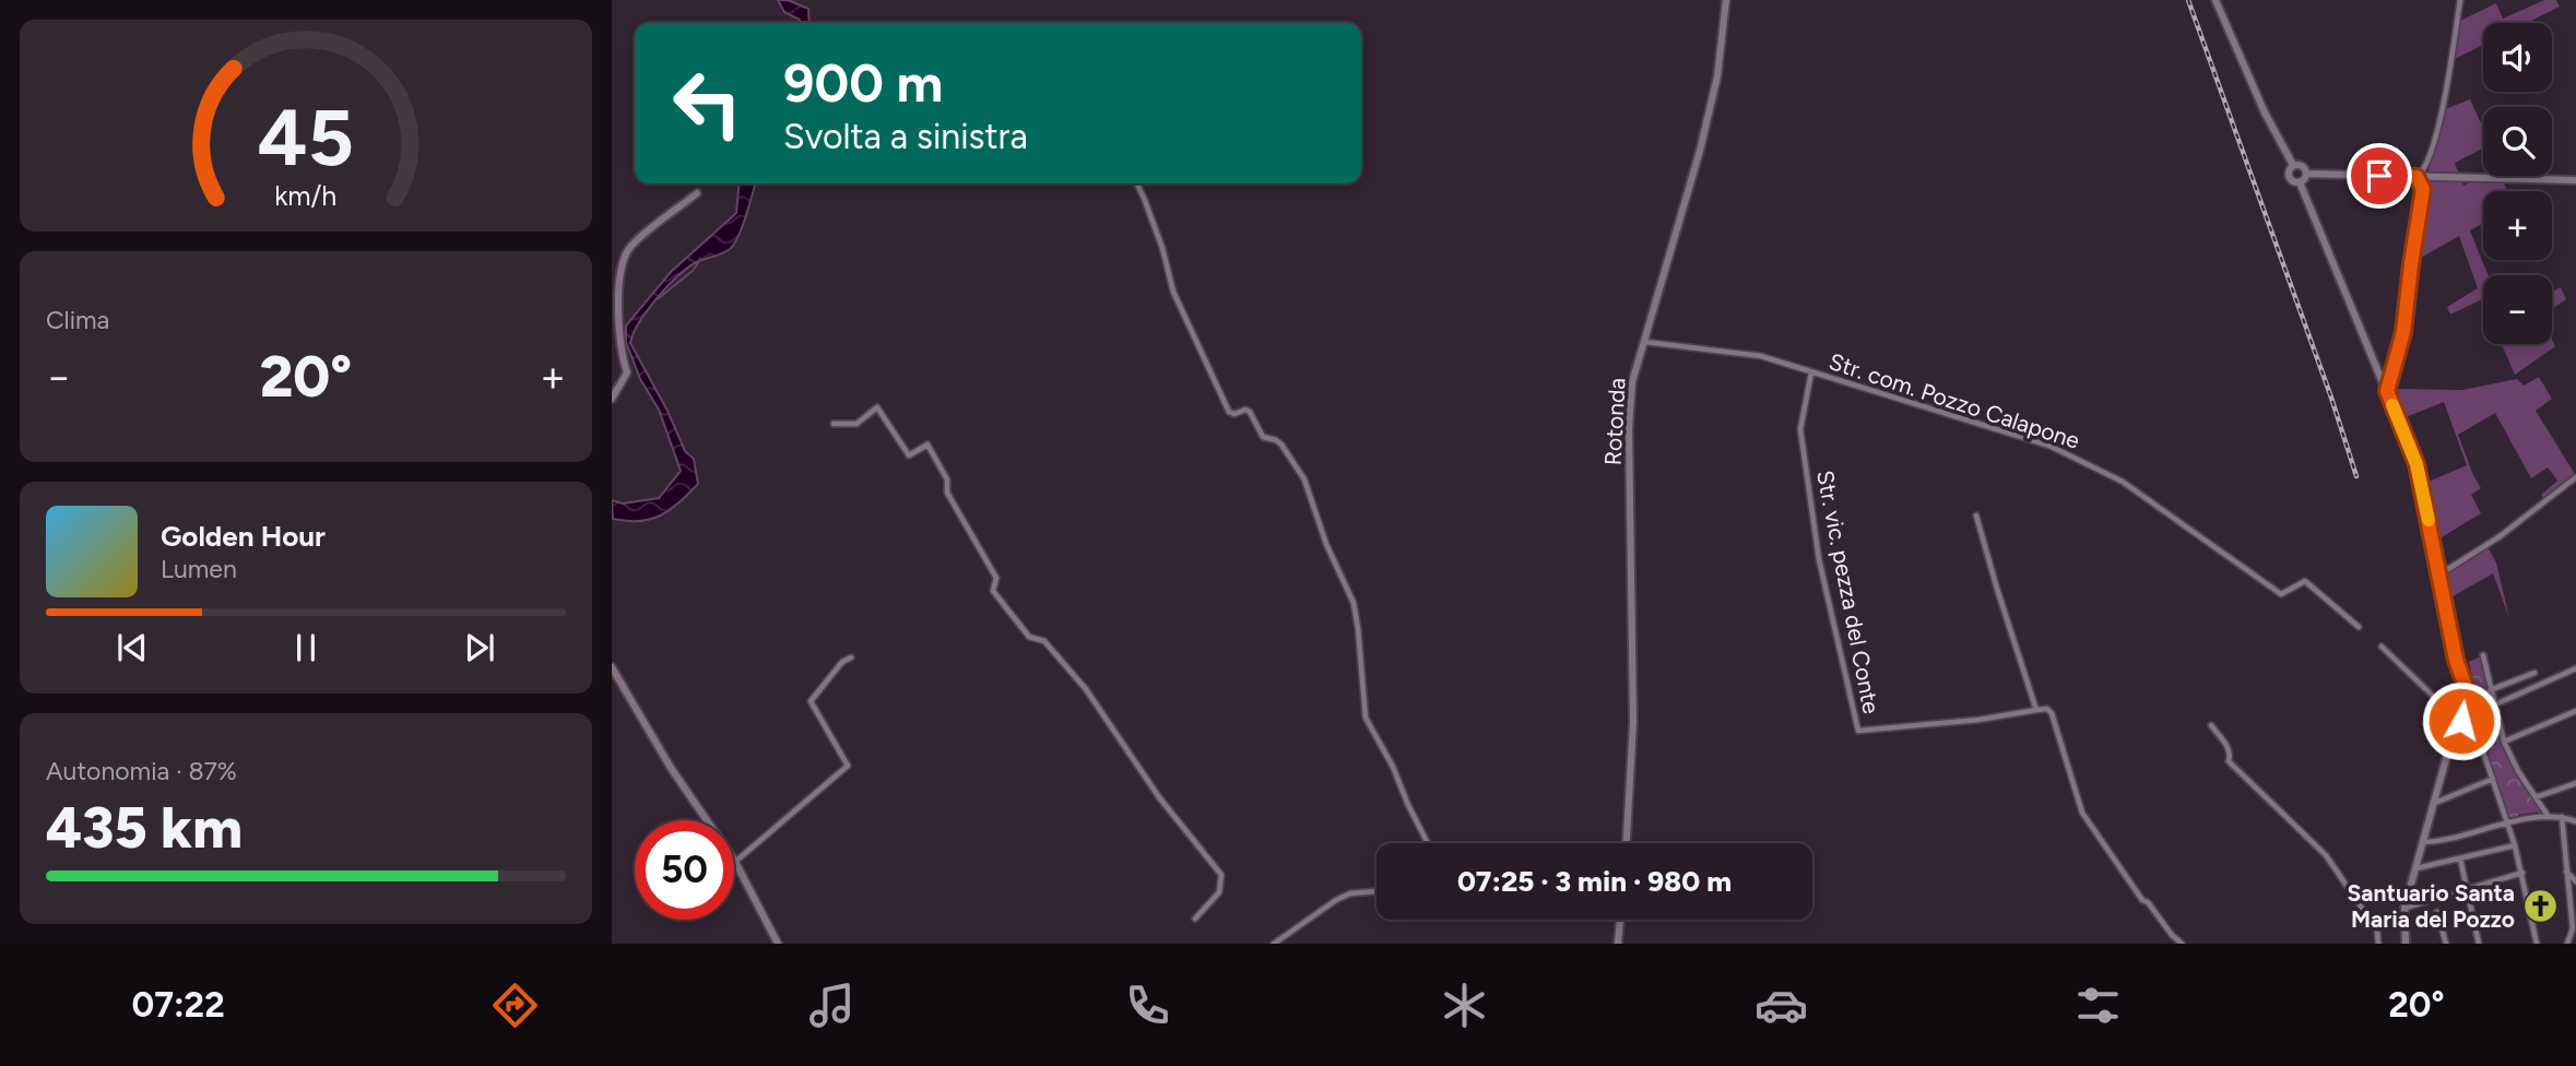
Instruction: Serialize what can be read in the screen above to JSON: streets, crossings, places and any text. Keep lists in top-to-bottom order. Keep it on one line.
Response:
{"streets":{"main road":["Rotonda"],"street":["Str. com. Pozzo Calapone","Str. vic. pezza del Conte"]},"crossings":[["Str. com. Pozzo Calapone","Rotonda"],["Str. com. Pozzo Calapone","Str. vic. pezza del Conte"]],"places":{"church":["Santuario Santa Maria del Pozzo"]},"page":{"map_buttons":["+","−"],"turn":["900 m","Svolta a sinistra"],"tile":["Clima",["Autonomia · 87%","435 km"]],"heat":["−","20°","+"],"song":["Golden Hour","Lumen"],"limit":"50","trip":"07:25 · 3 min · 980 m","tabs":["07:22","20°"],"gauge":["45","km/h"]}}
